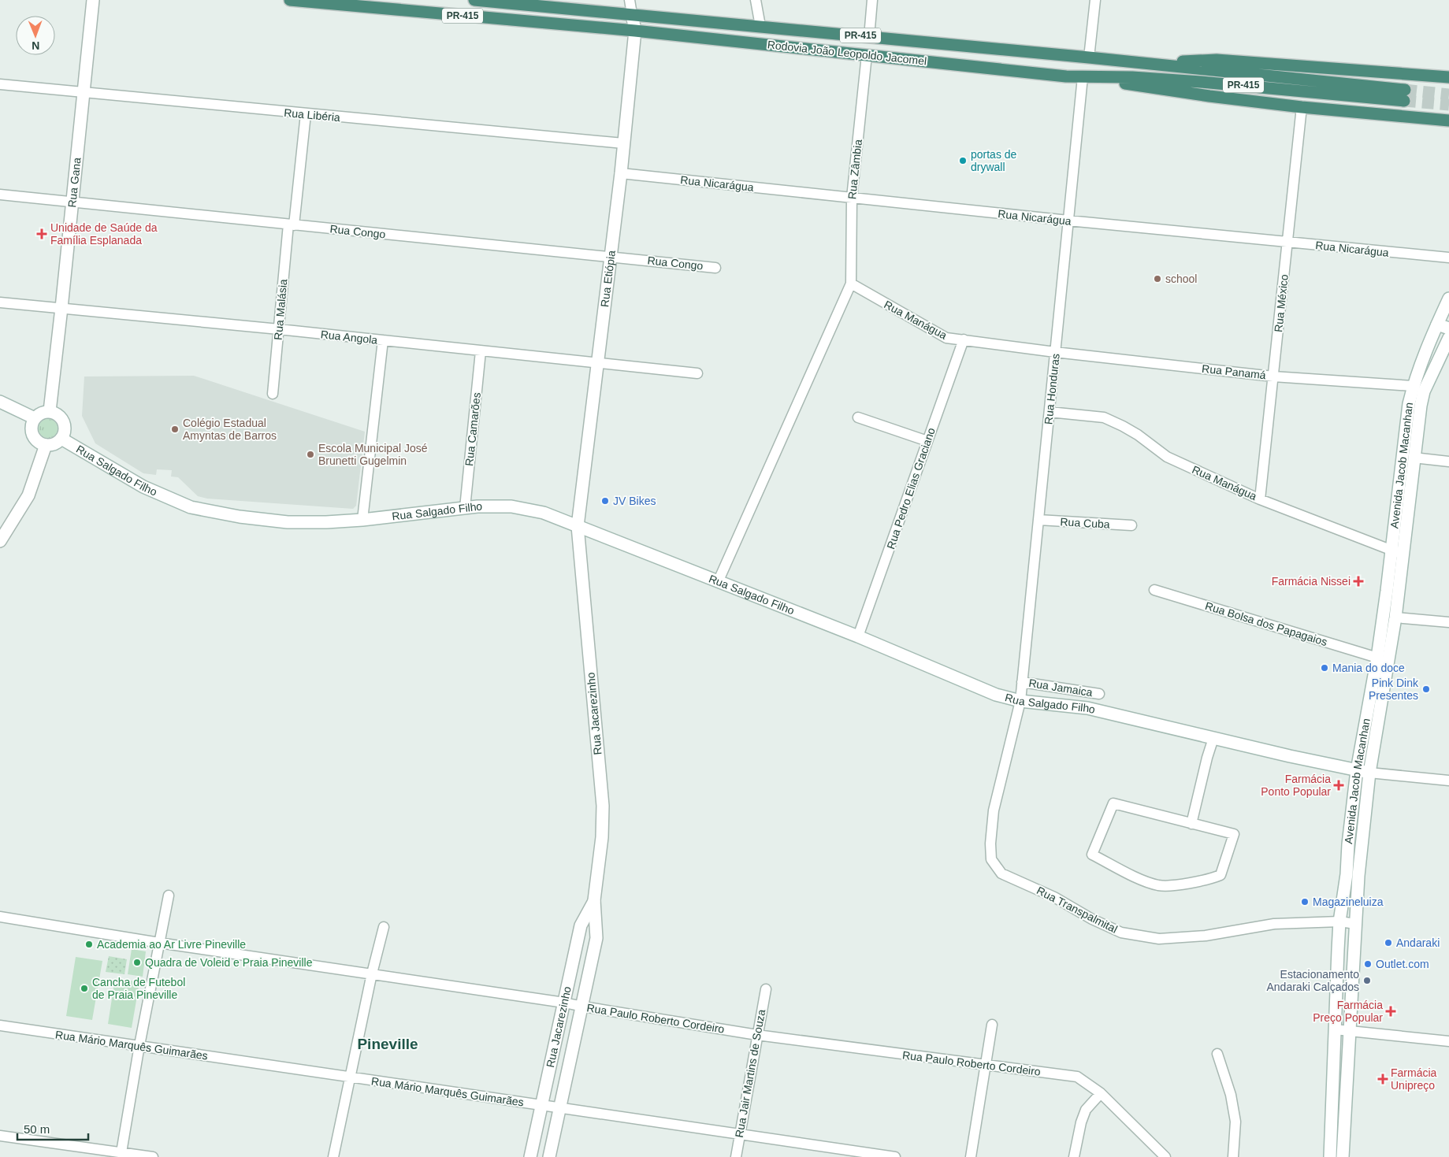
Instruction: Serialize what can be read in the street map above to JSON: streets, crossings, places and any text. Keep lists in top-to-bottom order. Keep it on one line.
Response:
{"streets":{"highway":["PR-415","Rodovia João Leopoldo Jacomel"],"main road":["Rua Gana","Rua Etiópia","Avenida Jacob Macanhan","Rua Salgado Filho","Rua Jacarezinho"],"street":["Rua Libéria","Rua Zâmbia","Rua Nicarágua","Rua Congo","Rua México","Rua Malásia","Rua Manágua","Rua Angola","Rua Panamá","Rua Honduras","Rua Camarões","Rua Pedro Elias Graciano","Rua Cuba","Rua Bolsa dos Papagaios","Rua Jamaica","Rua Transpalmital","Rua Paulo Roberto Cordeiro","Rua Mário Marquês Guimarães","Rua Jair Martins de Souza"]},"crossings":[["Rodovia João Leopoldo Jacomel","Rua Zâmbia"],["Rodovia João Leopoldo Jacomel","Rua Etiópia"],["Rodovia João Leopoldo Jacomel","Rua Honduras"],["Rua Libéria","Rua Gana"],["Rua Libéria","Rua Etiópia"],["Rua Libéria","Rua Malásia"],["Rua Zâmbia","Rua Nicarágua"],["Rua Zâmbia","Rua Manágua"],["Rua Gana","Rua Congo"],["Rua Gana","Rua Angola"],["Rua Gana","Rua Salgado Filho"],["Rua Nicarágua","Rua Etiópia"],["Rua Nicarágua","Rua México"],["Rua Nicarágua","Rua Honduras"],["Rua Congo","Rua Etiópia"],["Rua Congo","Rua Malásia"],["Rua Etiópia","Rua Angola"],["Rua Etiópia","Rua Salgado Filho"],["Rua Etiópia","Rua Jacarezinho"],["Rua México","Rua Manágua"],["Rua México","Rua Panamá"],["Rua Malásia","Rua Angola"],["Rua Manágua","Rua Panamá"],["Rua Manágua","Rua Honduras"],["Rua Manágua","Avenida Jacob Macanhan"],["Rua Manágua","Rua Pedro Elias Graciano"],["Rua Angola","Rua Camarões"],["Rua Panamá","Rua Honduras"],["Rua Panamá","Avenida Jacob Macanhan"],["Rua Honduras","Rua Salgado Filho"],["Rua Honduras","Rua Cuba"],["Rua Honduras","Rua Jamaica"],["Rua Honduras","Rua Transpalmital"],["Rua Camarões","Rua Salgado Filho"],["Avenida Jacob Macanhan","Rua Salgado Filho"],["Avenida Jacob Macanhan","Rua Bolsa dos Papagaios"],["Avenida Jacob Macanhan","Rua Transpalmital"],["Rua Salgado Filho","Rua Pedro Elias Graciano"],["Rua Salgado Filho","Rua Jacarezinho"],["Rua Salgado Filho","Rua Transpalmital"],["Rua Jacarezinho","Rua Paulo Roberto Cordeiro"],["Rua Jacarezinho","Rua Mário Marquês Guimarães"],["Rua Paulo Roberto Cordeiro","Rua Jair Martins de Souza"],["Rua Mário Marquês Guimarães","Rua Jair Martins de Souza"]],"districts":["Pineville"],"places":{"other":["portas de drywall","school","Colégio Estadual Amyntas de Barros","Escola Municipal José Brunetti Gugelmin","JV Bikes","Mania do doce","Pink Dink Presentes","Magazineluiza","Andaraki","Academia ao Ar Livre Pineville","Quadra de Voleid e Praia Pineville","Outlet.com","Estacionamento Andaraki Calçados","Cancha de Futebol de Praia Pineville"],"health":["Unidade de Saúde da Família Esplanada","Farmácia Nissei","Farmácia Ponto Popular","Farmácia Preço Popular","Farmácia Unipreço"]},"scale_bar":"50 m","north":"bottom"}
